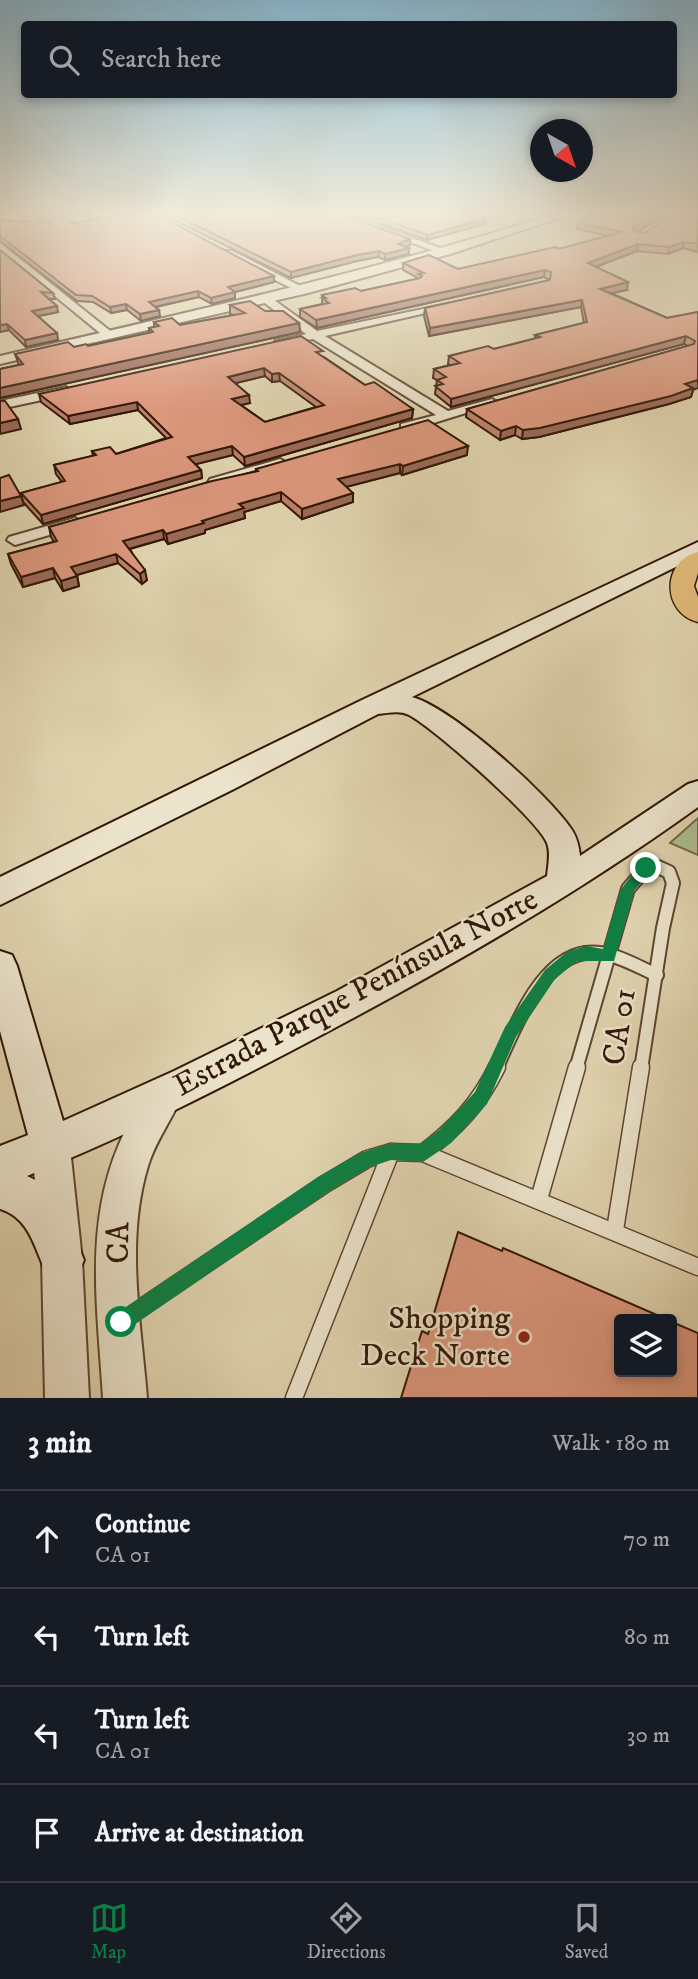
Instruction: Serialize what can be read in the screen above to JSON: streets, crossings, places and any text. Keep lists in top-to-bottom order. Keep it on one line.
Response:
{"streets":{"main road":["Estrada Parque Península Norte"],"street":["CA"],"lane":["CA 01"]},"crossings":[["Estrada Parque Península Norte","CA"]],"places":["Shopping Deck Norte"],"north":"bottom right","page":{"search":"Search here","heading":["3 min","Walk · 180 m"],"list":[["Continue","CA 01","70 m"],["Turn left","80 m"],["Turn left","CA 01","30 m"],"Arrive at destination"],"nav":["Map","Directions","Saved"]}}
